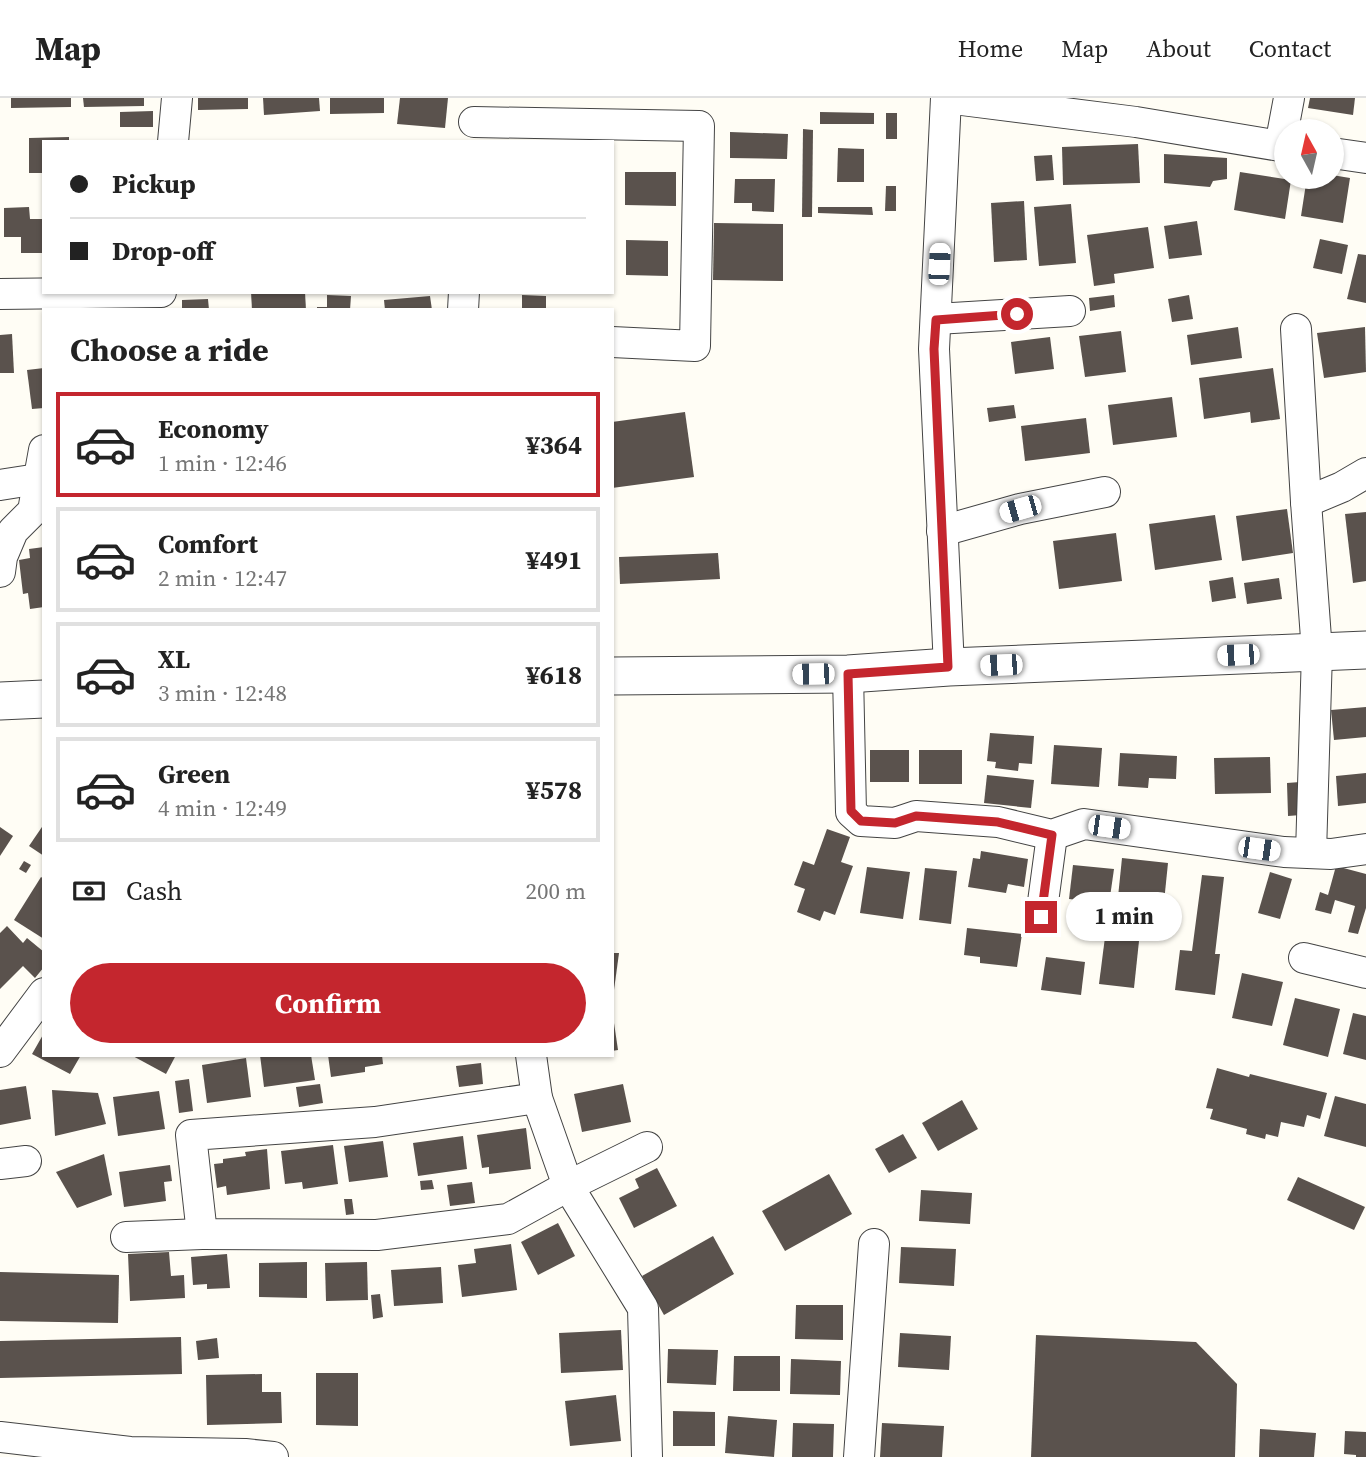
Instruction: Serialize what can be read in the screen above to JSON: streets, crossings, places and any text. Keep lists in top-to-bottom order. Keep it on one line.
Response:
{"north":"top","page":{"header":"Map","nav":["Home","Map","About","Contact"],"banner":["Pickup","Drop-off"],"heading":"Choose a ride","list":[{"name":"Economy","note":"1 min · 12:46","value":"¥364"},{"name":"Comfort","note":"2 min · 12:47","value":"¥491"},{"name":"XL","note":"3 min · 12:48","value":"¥618"},{"name":"Green","note":"4 min · 12:49","value":"¥578"}],"pay":["Cash","200 m"],"bubble":"1 min","buttons":"Confirm"}}
